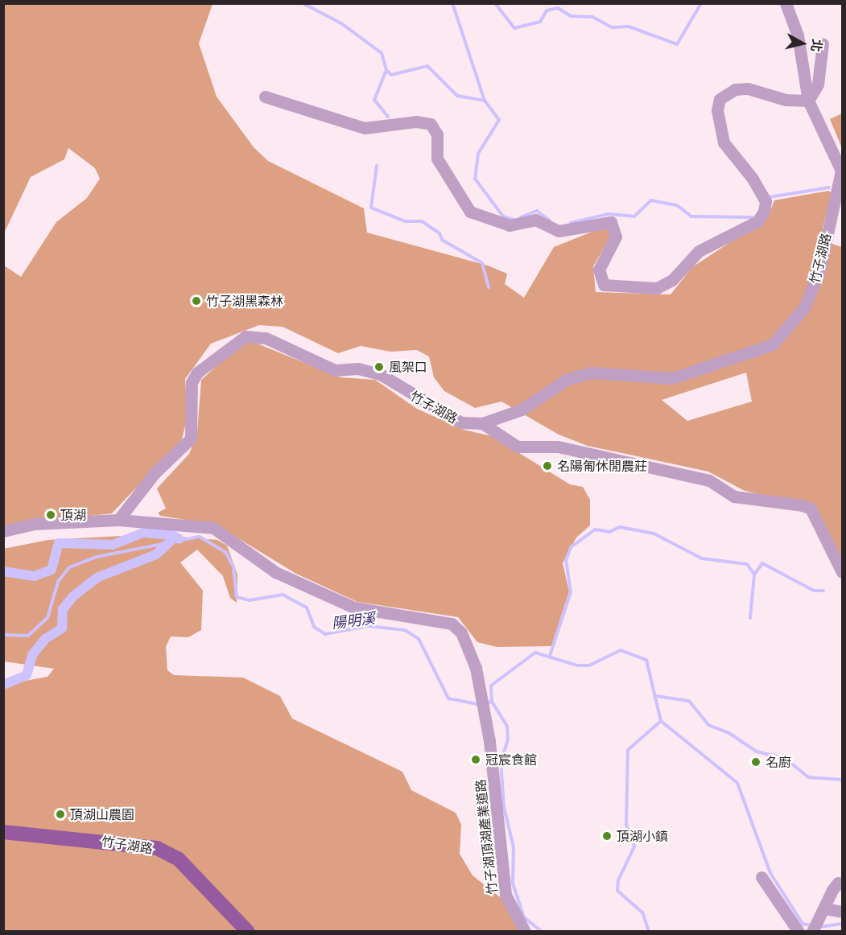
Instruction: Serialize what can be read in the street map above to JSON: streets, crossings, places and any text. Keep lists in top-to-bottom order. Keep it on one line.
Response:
{"streets":{"main road":["竹子湖路"],"street":["竹子湖頂湖產業道路"]},"crossings":[["竹子湖路","竹子湖頂湖產業道路"]],"water":["陽明溪"],"places":["竹子湖黑森林","風架口","名陽匍休閒農莊","頂湖","冠宸食館","名廚","頂湖山農園","頂湖小鎮"],"north":"right"}
